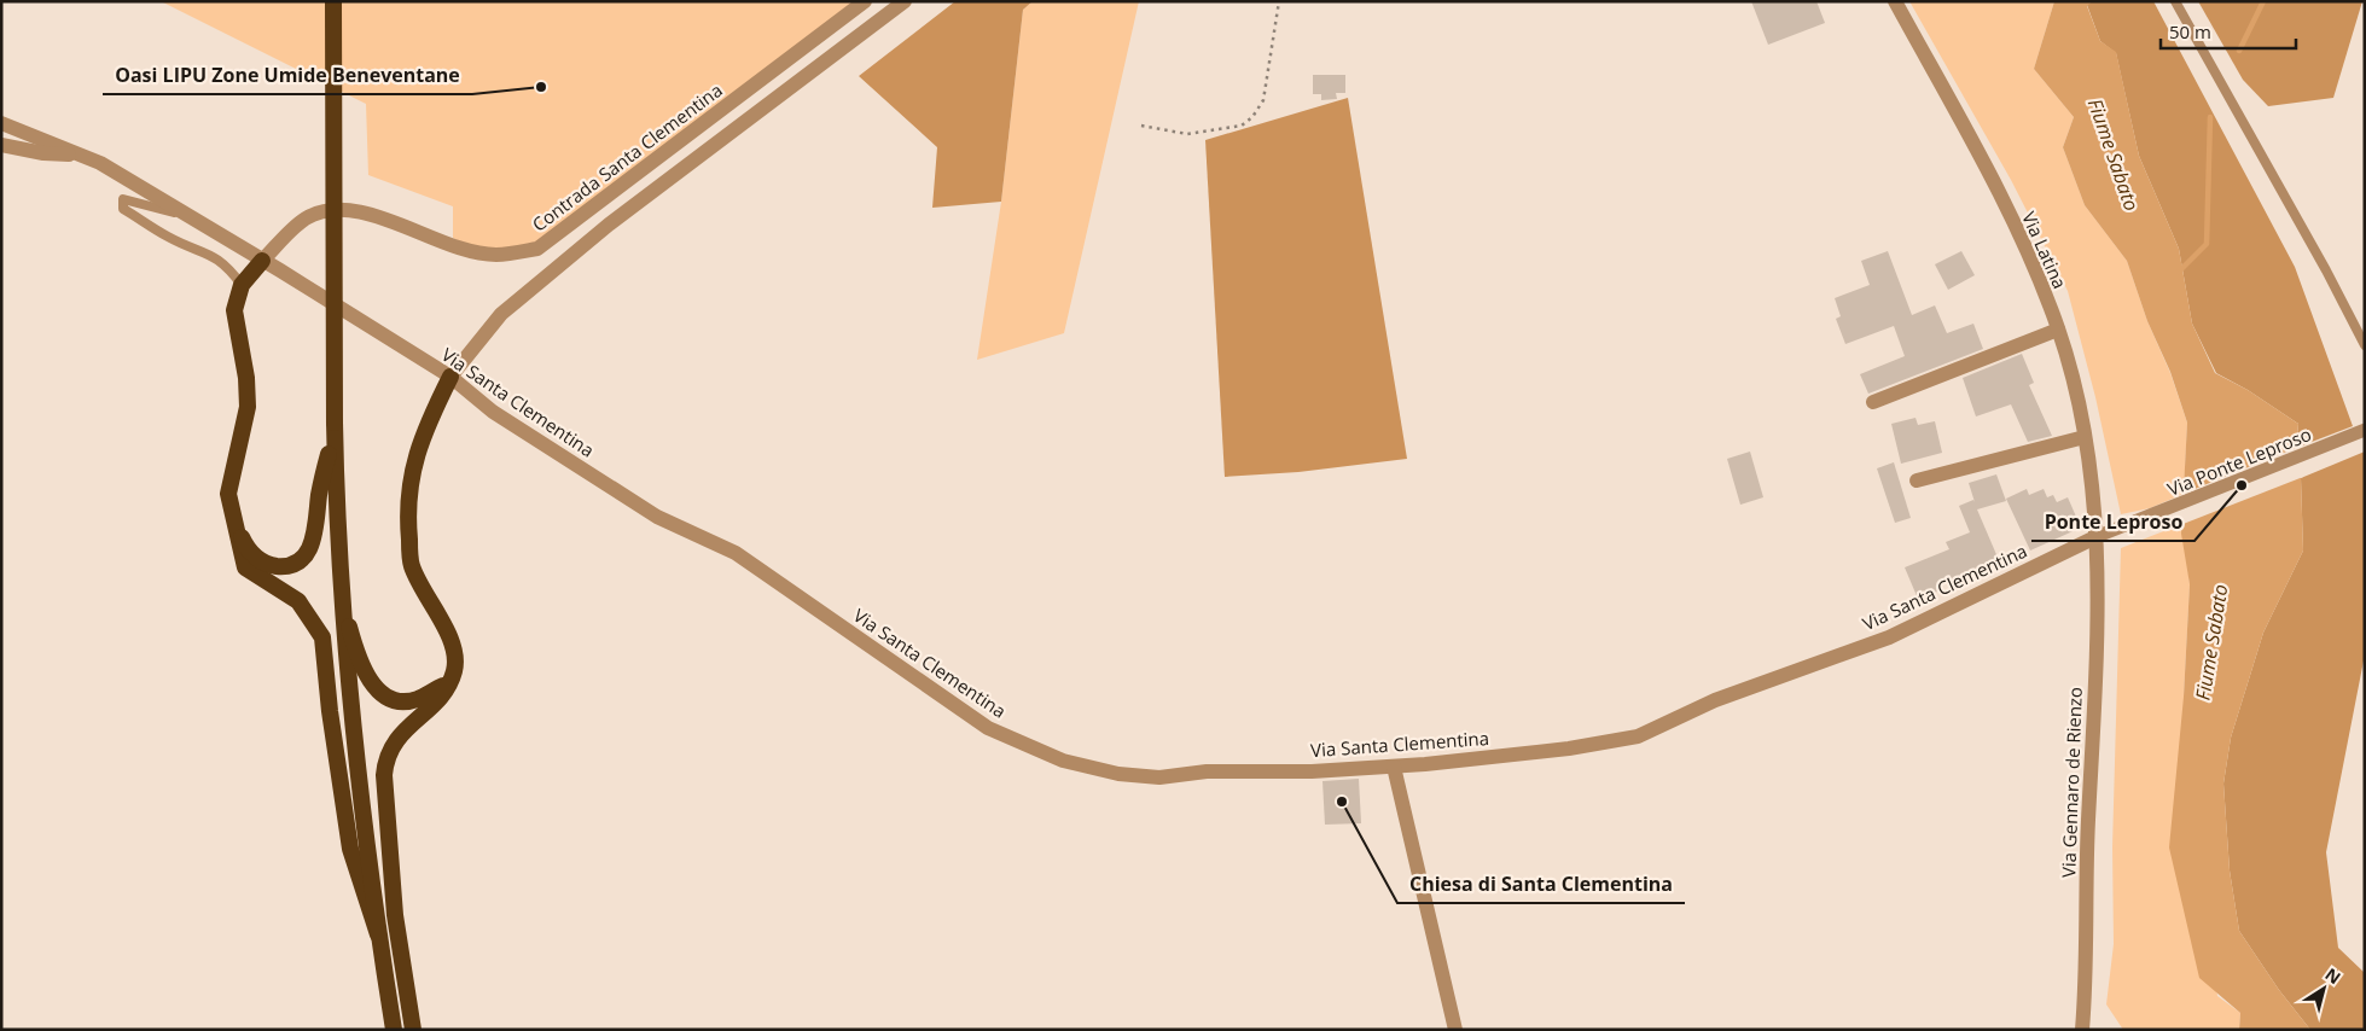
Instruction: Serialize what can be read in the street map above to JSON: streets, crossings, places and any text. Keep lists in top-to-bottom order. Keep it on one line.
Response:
{"streets":{"street":["Contrada Santa Clementina","Via Latina","Via Santa Clementina","Via Ponte Leproso","Via Gennaro de Rienzo"]},"crossings":[["Contrada Santa Clementina","Via Santa Clementina"],["Via Latina","Via Santa Clementina"],["Via Latina","Via Ponte Leproso"],["Via Latina","Via Gennaro de Rienzo"],["Via Santa Clementina","Via Ponte Leproso"],["Via Santa Clementina","Via Gennaro de Rienzo"],["Via Ponte Leproso","Via Gennaro de Rienzo"]],"water":["Fiume Sabato"],"places":["Oasi LIPU Zone Umide Beneventane","Ponte Leproso","Chiesa di Santa Clementina"],"scale_bar":"50 m","north":"top right"}
